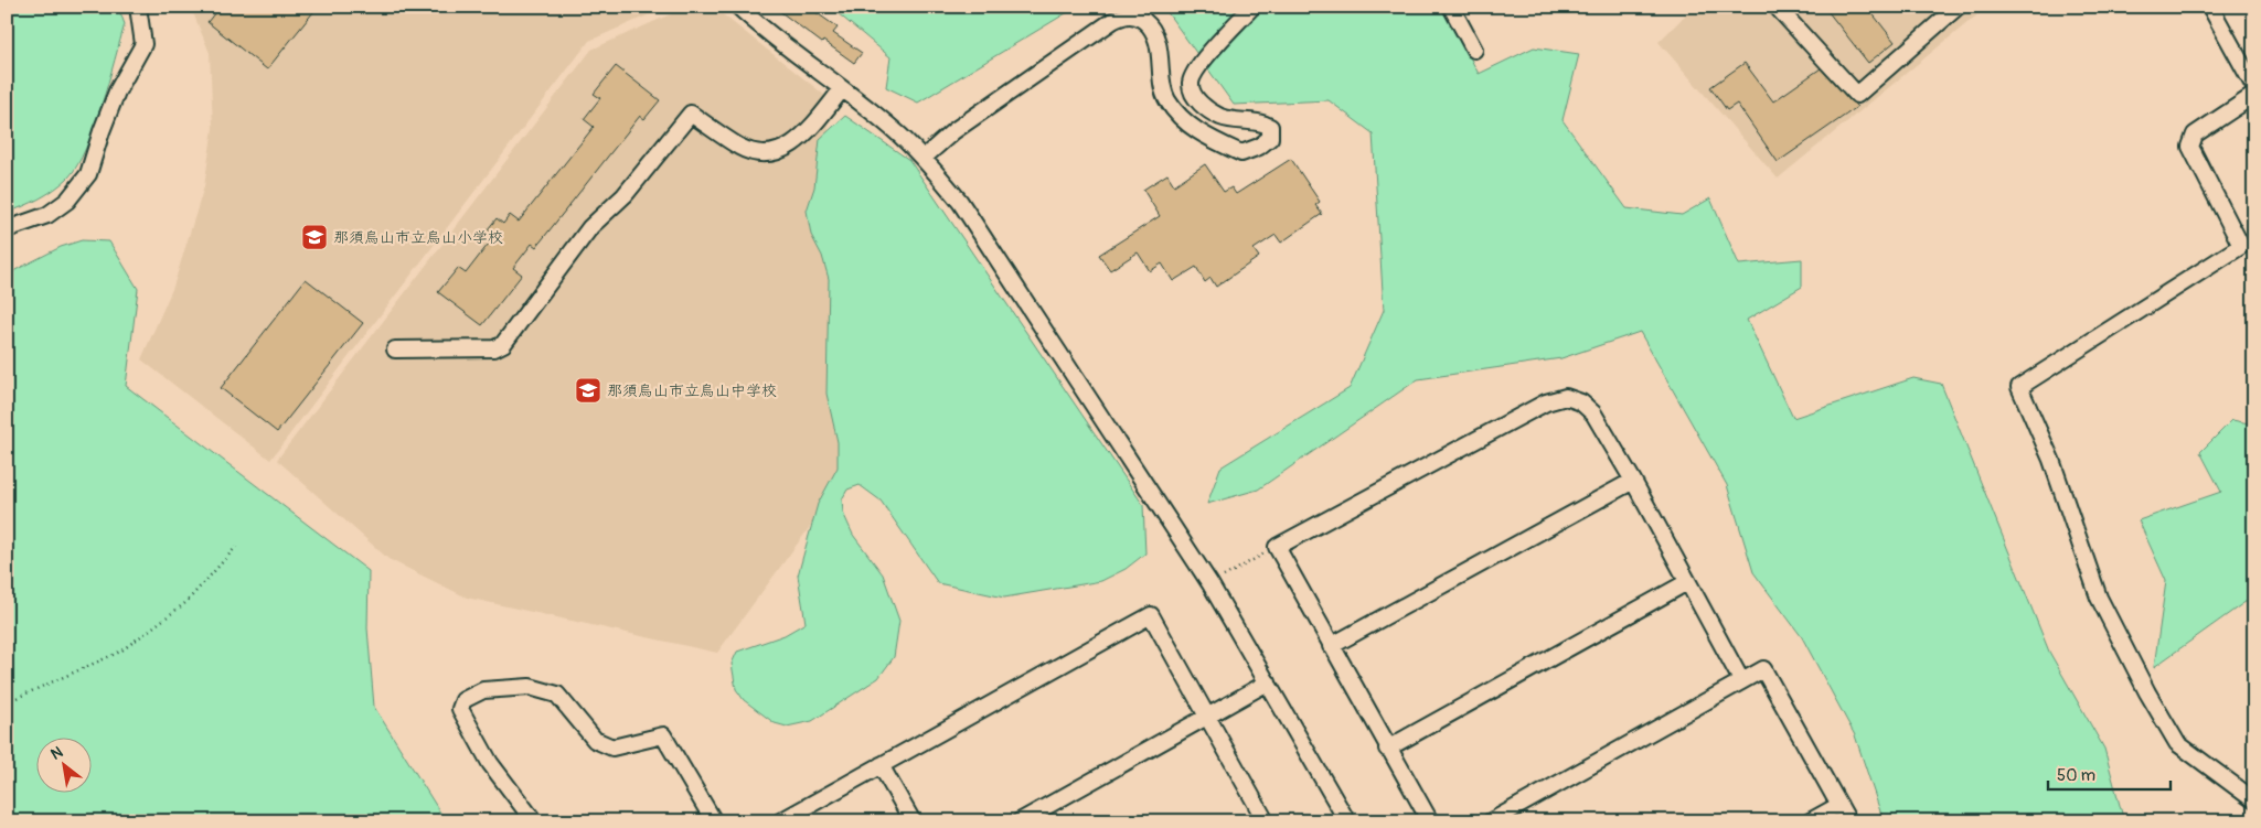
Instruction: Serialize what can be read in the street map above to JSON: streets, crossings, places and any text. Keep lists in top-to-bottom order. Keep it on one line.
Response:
{"places":{"school or university":["那須烏山市立烏山小学校","那須烏山市立烏山中学校"]},"scale_bar":"50 m","north":"top left"}
